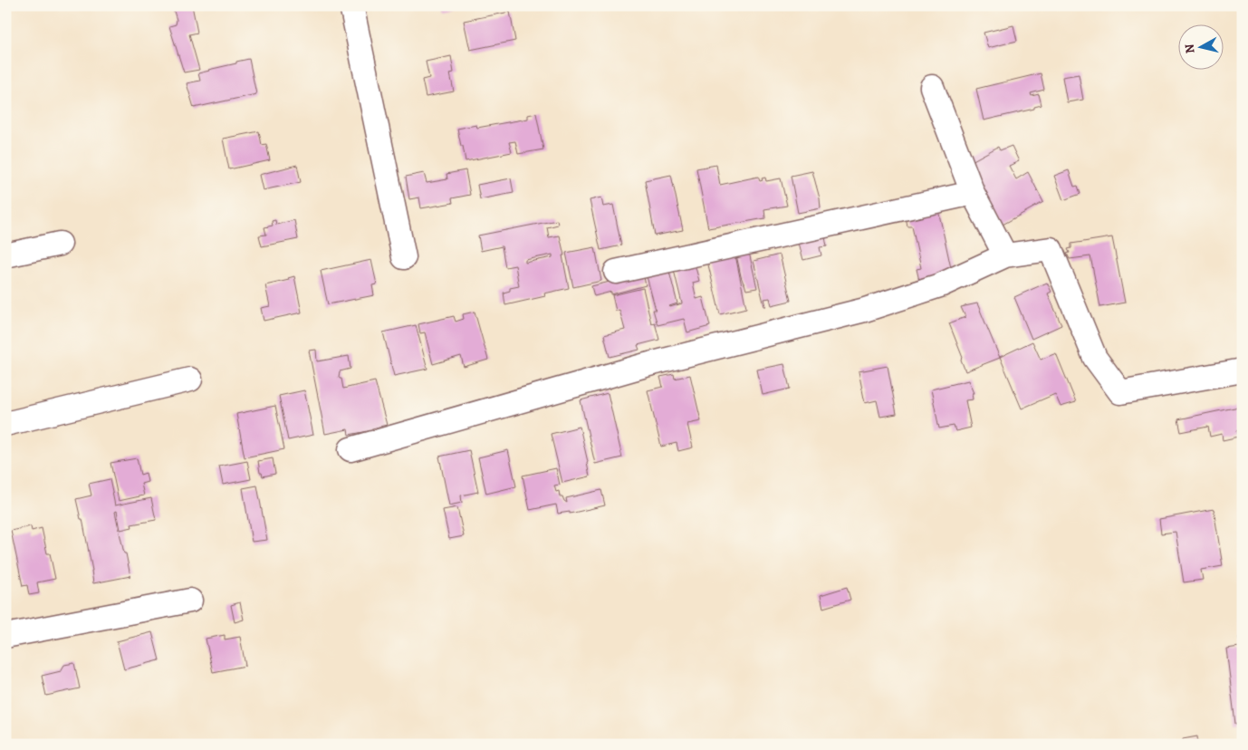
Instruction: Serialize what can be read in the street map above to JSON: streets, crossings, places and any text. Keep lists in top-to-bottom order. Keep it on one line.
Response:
{"north":"left"}
